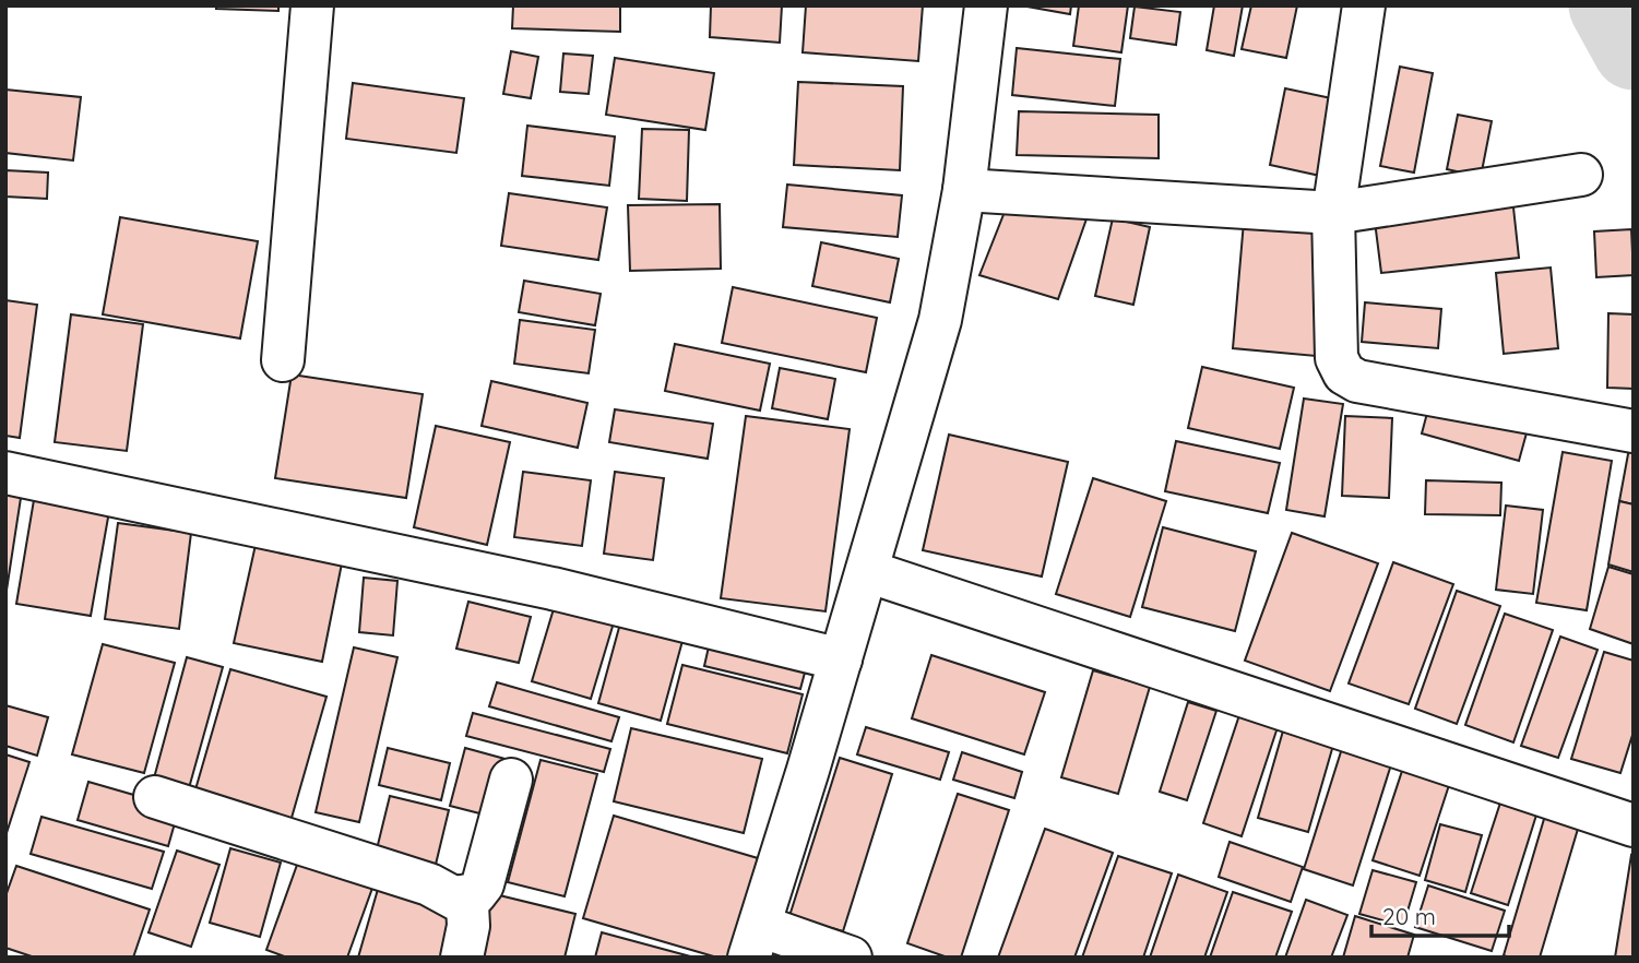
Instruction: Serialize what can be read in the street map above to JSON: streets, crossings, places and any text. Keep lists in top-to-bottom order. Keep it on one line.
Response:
{"scale_bar":"20 m"}
